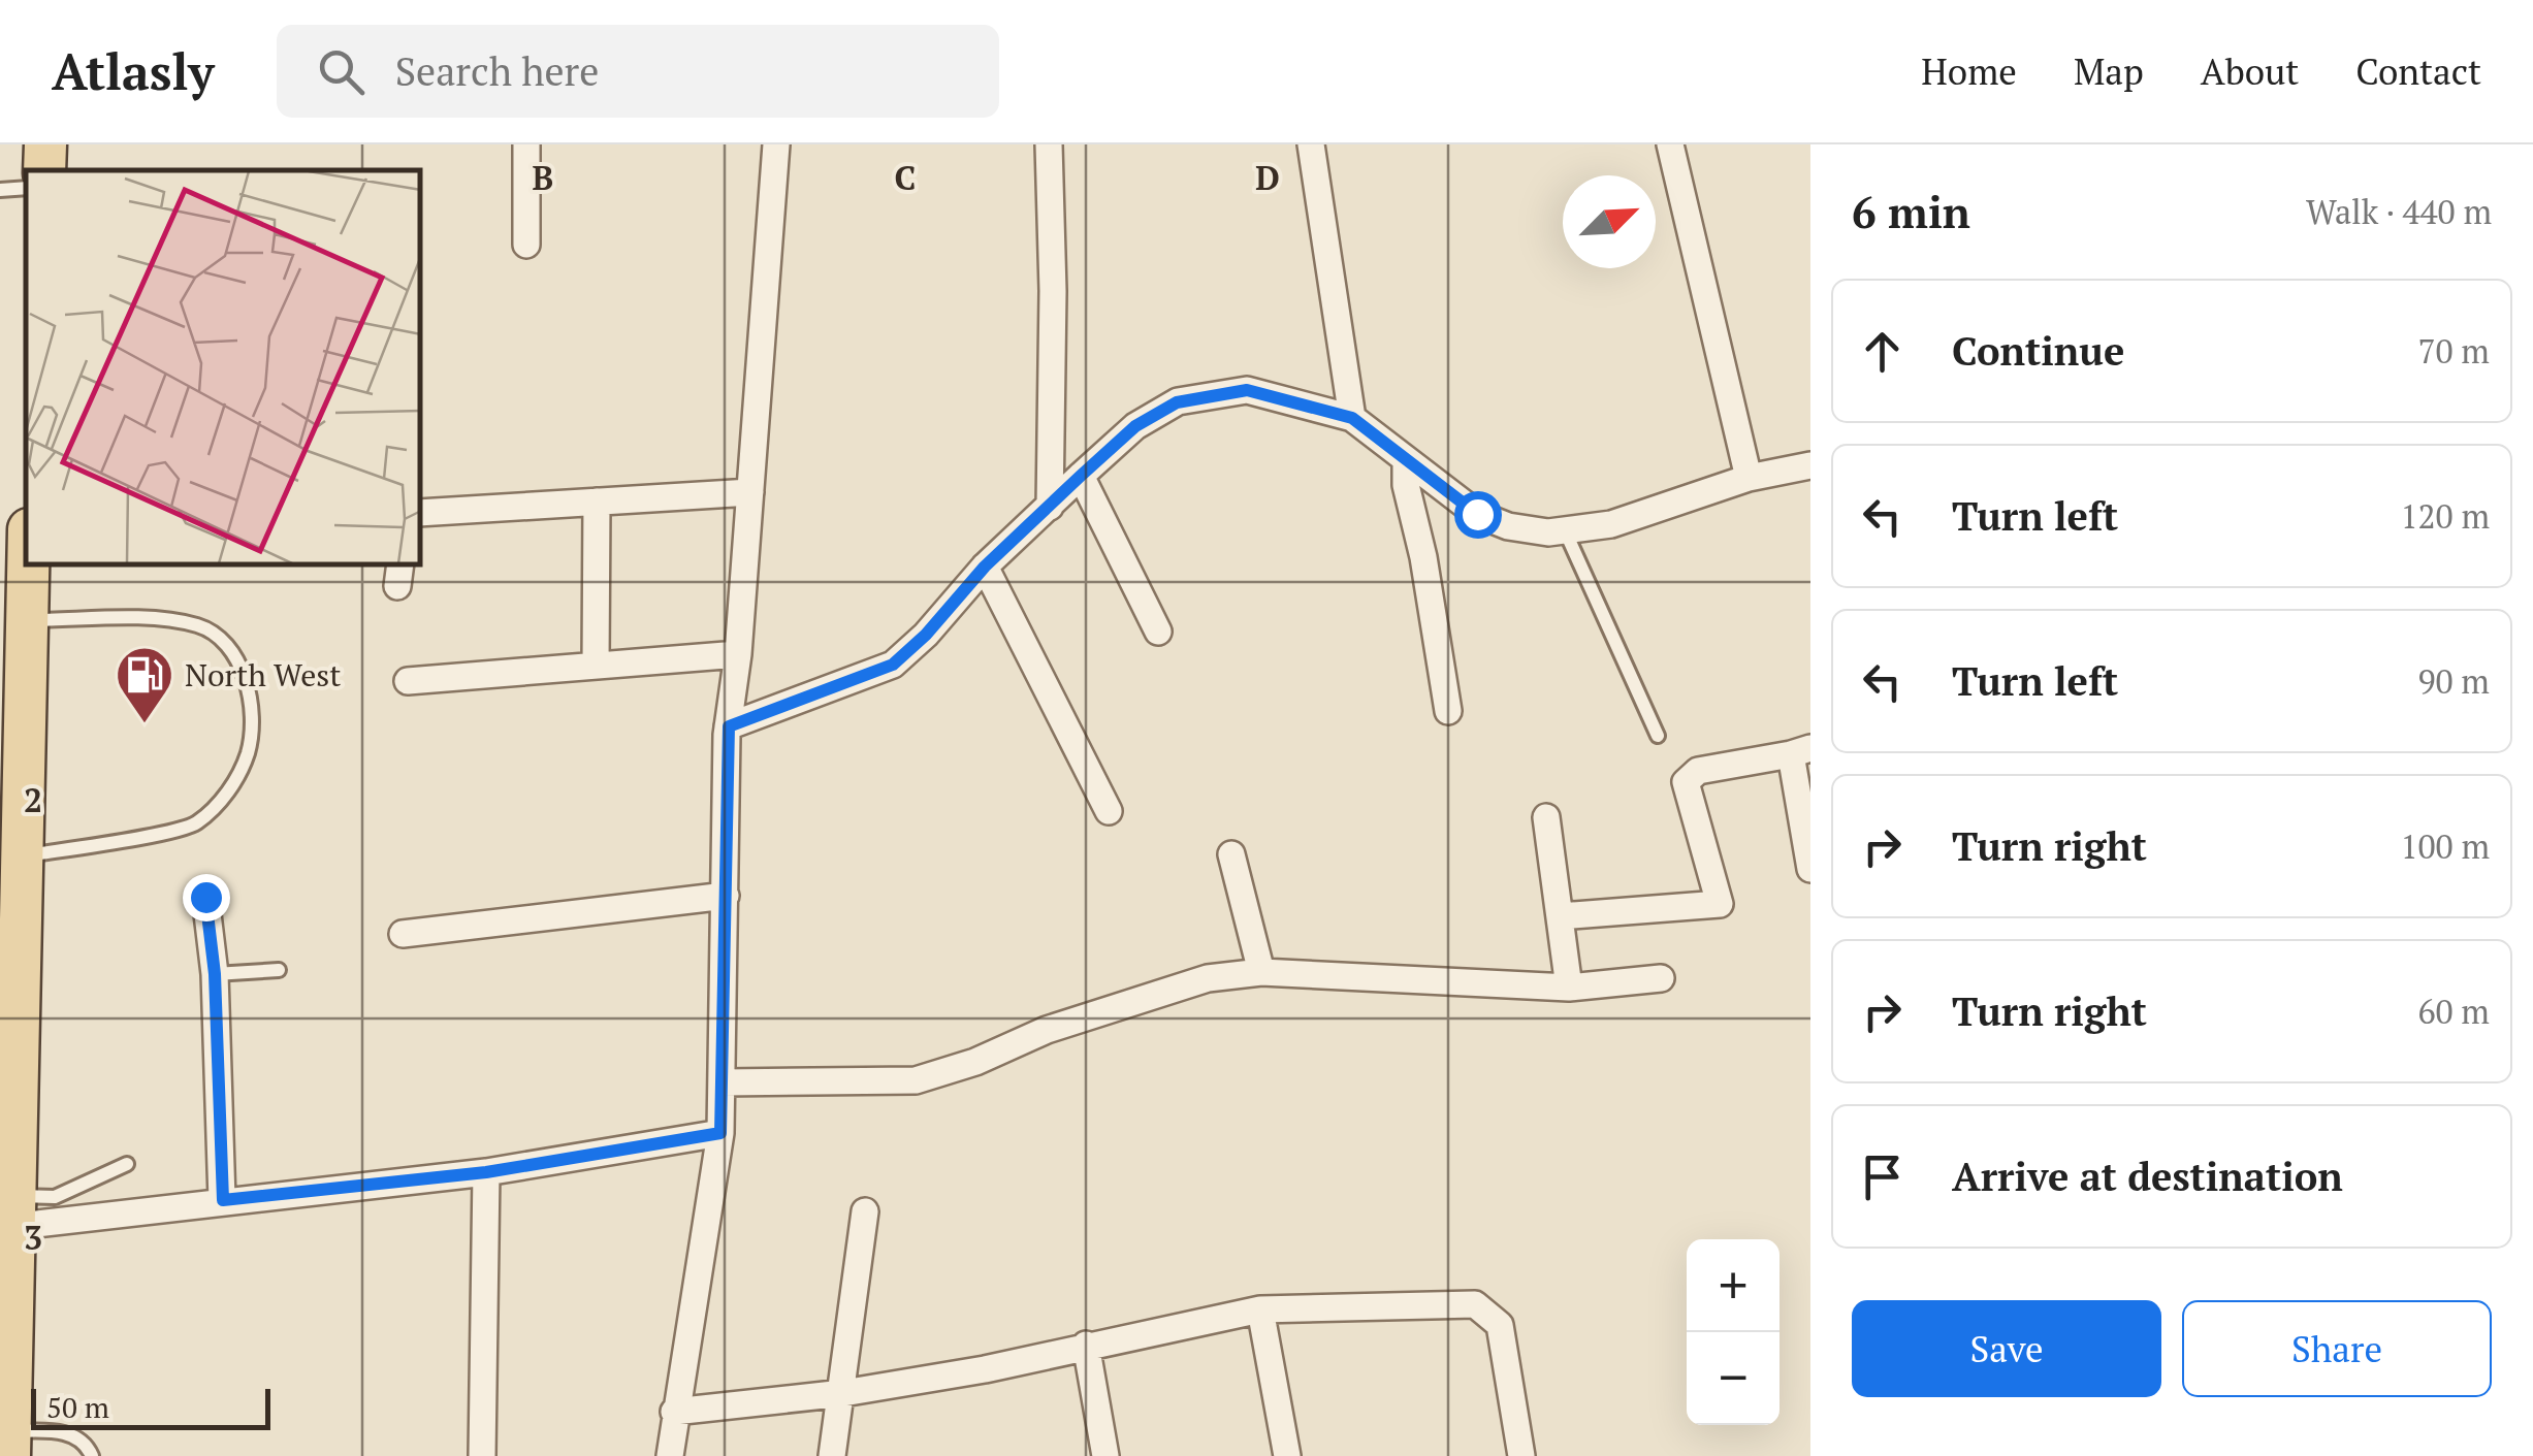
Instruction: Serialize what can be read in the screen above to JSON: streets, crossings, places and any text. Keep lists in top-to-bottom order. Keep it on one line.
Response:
{"places":{"fuel station":["North West"]},"scale_bar":"50 m","north":"top right","page":{"header":"Atlasly","search":"Search here","nav":["Home","Map","About","Contact"],"heading":["6 min","Walk · 440 m"],"list":[["Continue","70 m"],["Turn left","120 m"],["Turn left","90 m"],["Turn right","100 m"],["Turn right","60 m"],"Arrive at destination"],"map_buttons":["+","−"],"buttons":["Save","Share"],"scale":"50 m"},"grid":{"columns":["B","C","D"],"rows":["2","3"]}}
